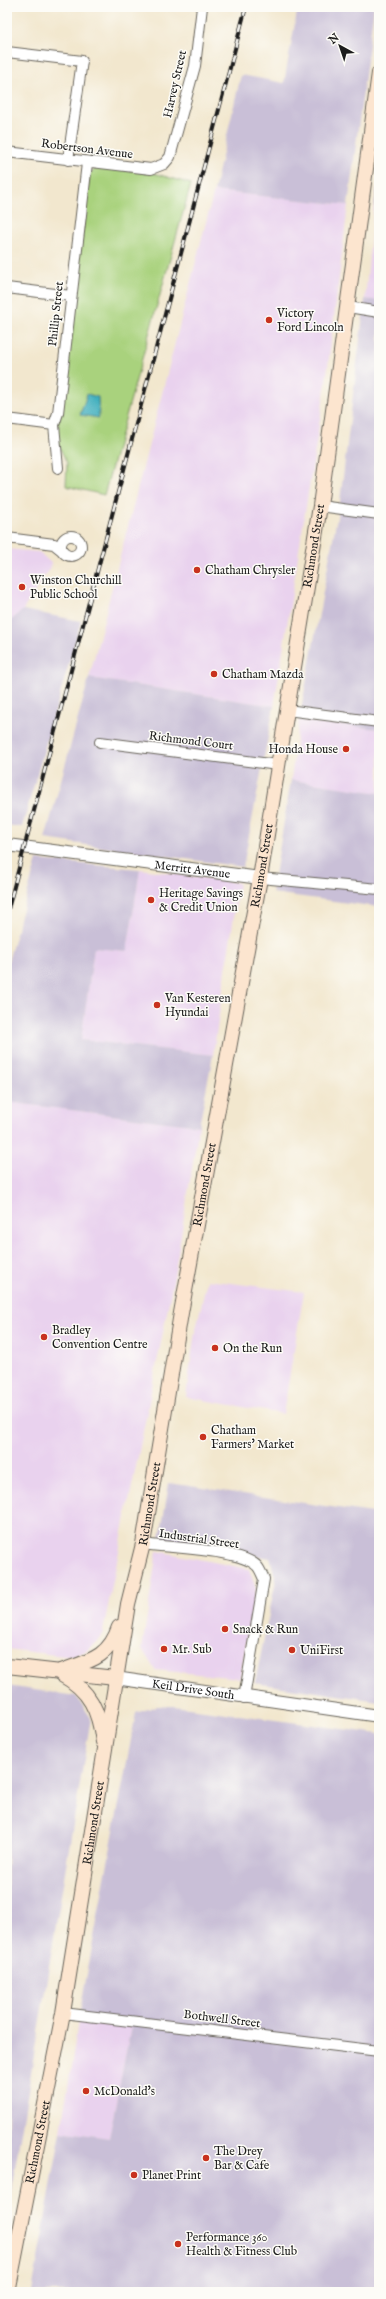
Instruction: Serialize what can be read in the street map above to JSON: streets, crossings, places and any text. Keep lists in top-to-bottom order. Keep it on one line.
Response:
{"streets":{"main road":["Richmond Street","Keil Drive South"],"street":["Harvey Street","Robertson Avenue","Phillip Street","Richmond Court","Merritt Avenue","Industrial Street","Bothwell Street"]},"crossings":[["Harvey Street","Robertson Avenue"],["Robertson Avenue","Phillip Street"],["Richmond Street","Richmond Court"],["Richmond Street","Merritt Avenue"],["Richmond Street","Industrial Street"],["Richmond Street","Keil Drive South"],["Richmond Street","Bothwell Street"],["Industrial Street","Keil Drive South"]],"places":["Victory Ford Lincoln","Chatham Chrysler","Winston Churchill Public School","Chatham Mazda","Honda House","Heritage Savings & Credit Union","Van Kesteren Hyundai","Bradley Convention Centre","On the Run","Chatham Farmers' Market","Snack & Run","Mr. Sub","UniFirst","McDonald's","The Drey Bar & Cafe","Planet Print","Performance 360 Health & Fitness Club"],"north":"top left"}
